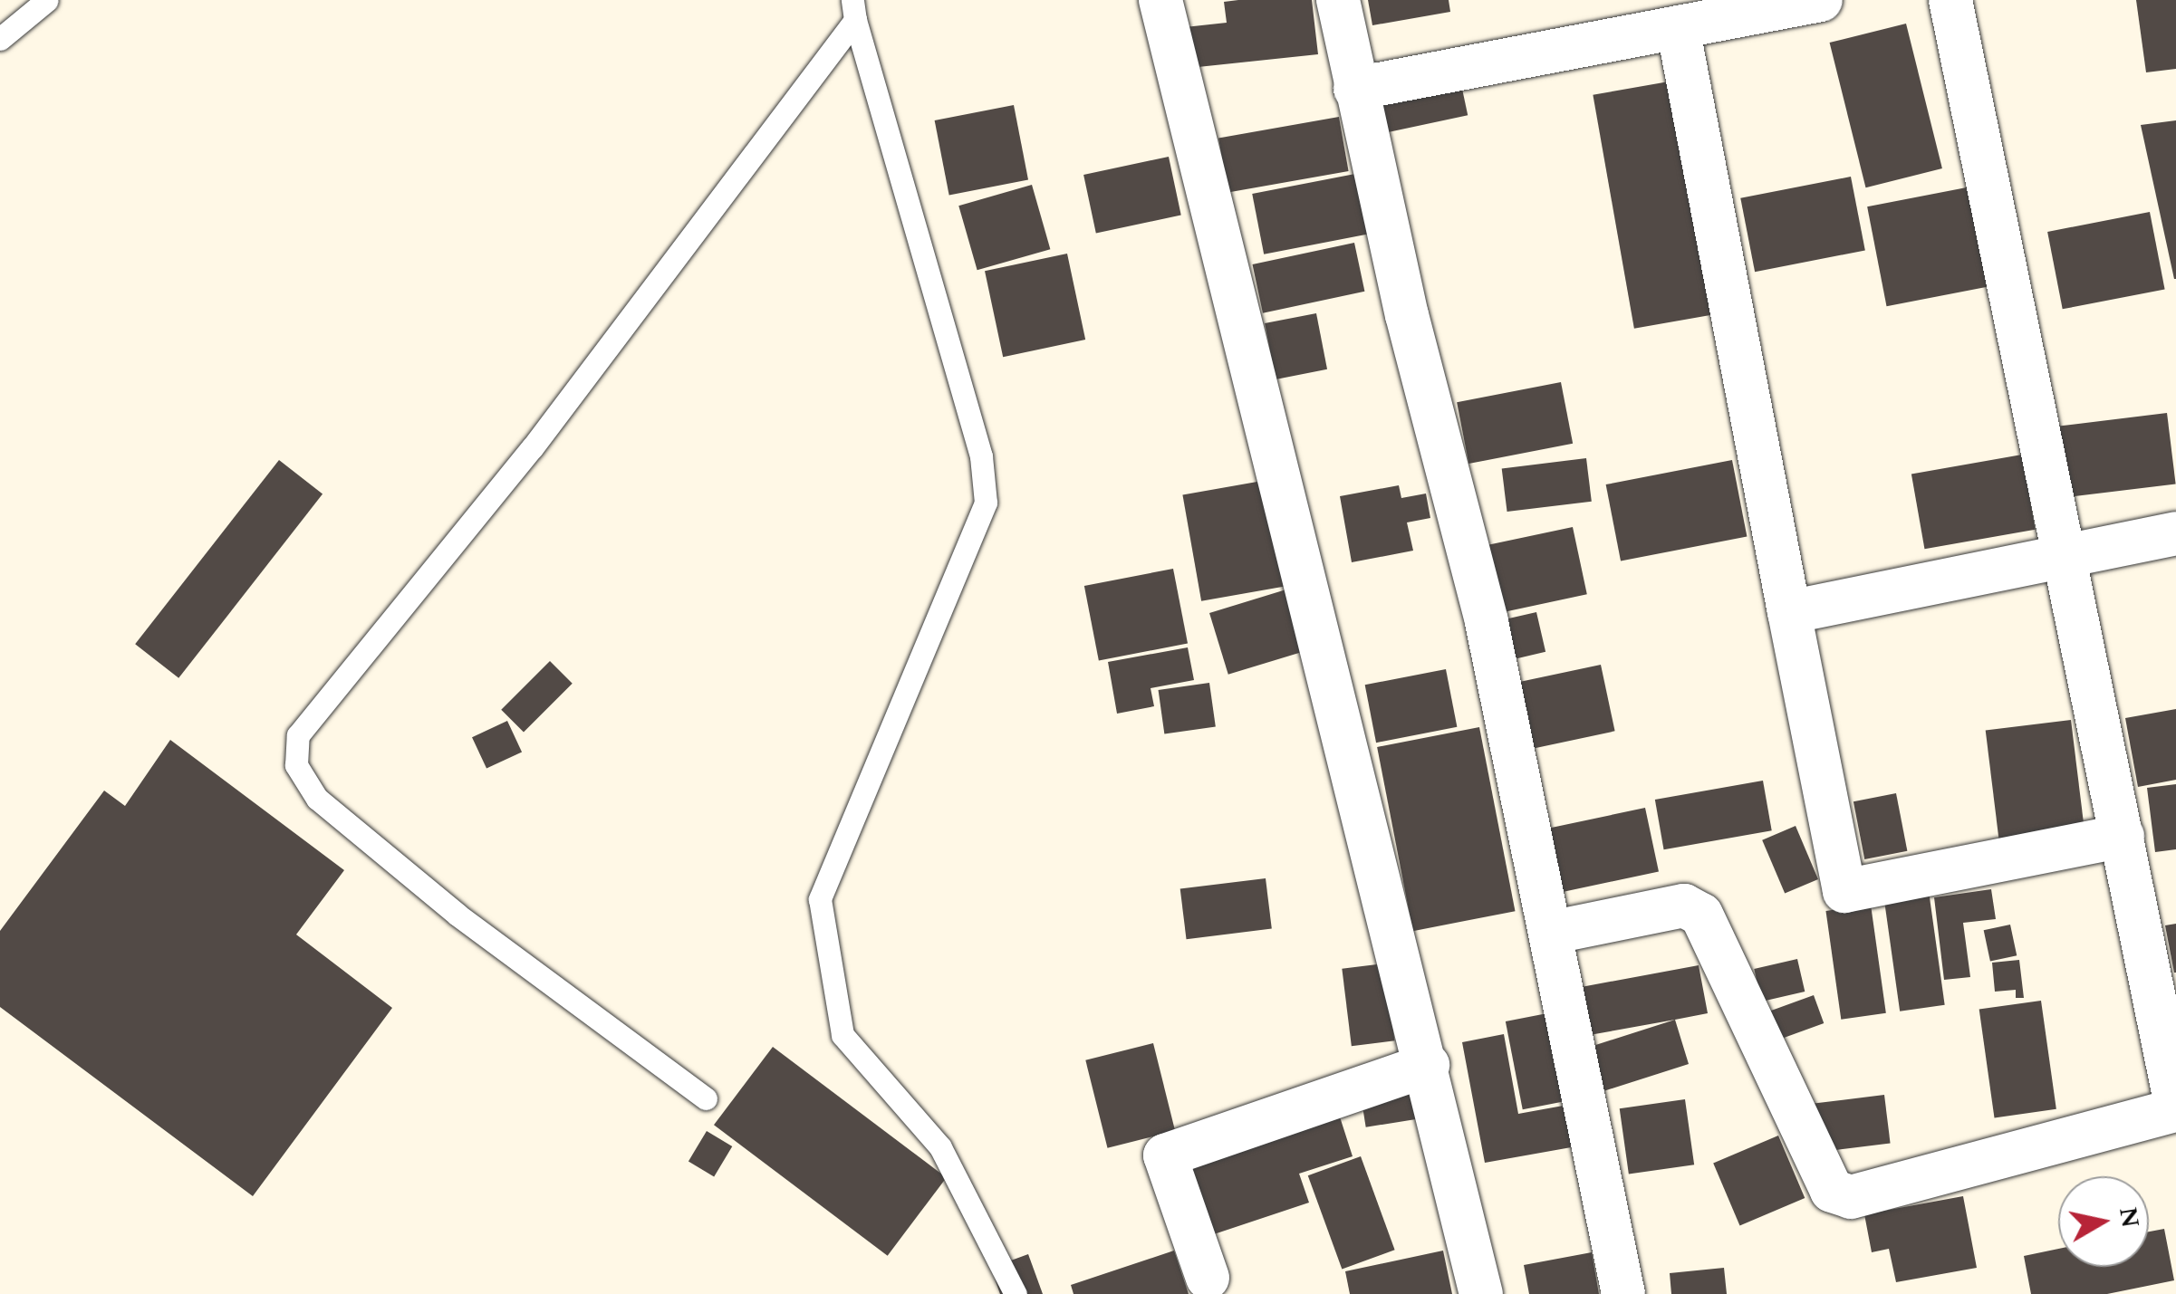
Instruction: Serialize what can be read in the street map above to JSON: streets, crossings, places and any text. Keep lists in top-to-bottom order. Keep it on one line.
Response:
{"north":"right"}
